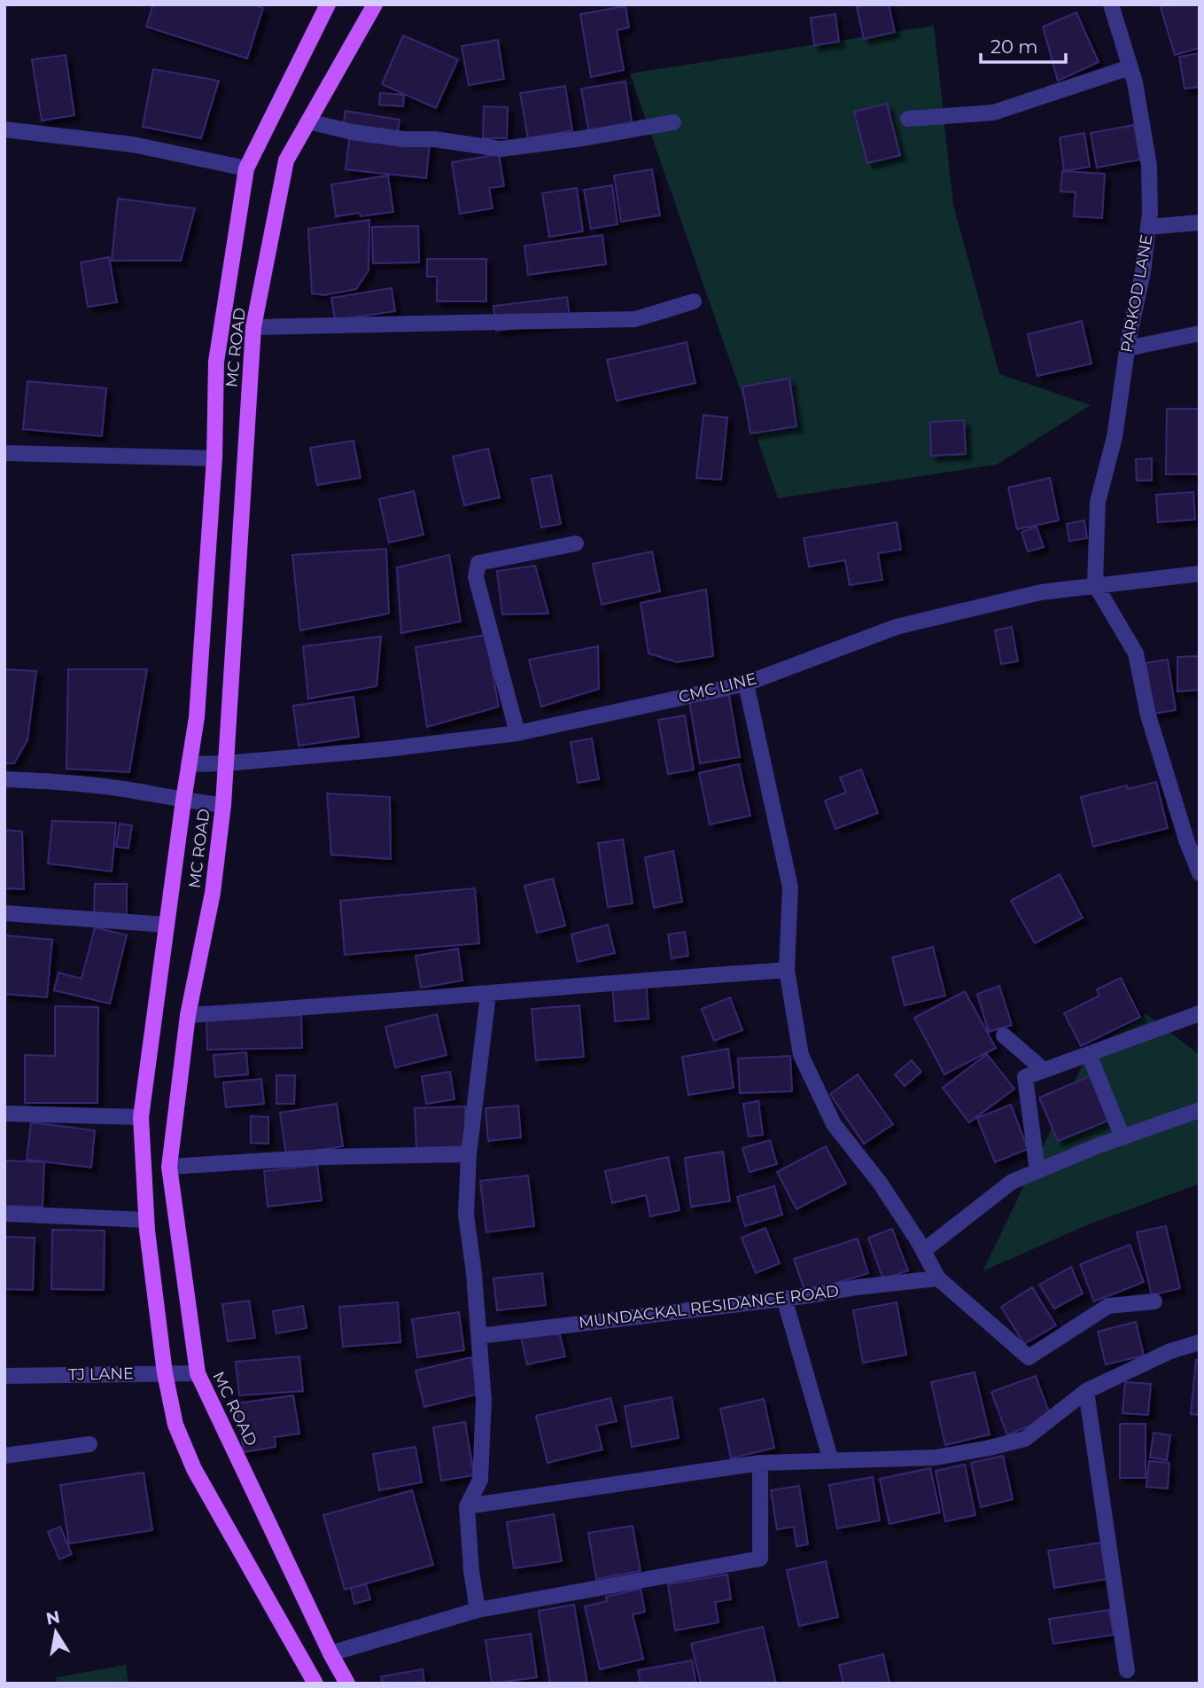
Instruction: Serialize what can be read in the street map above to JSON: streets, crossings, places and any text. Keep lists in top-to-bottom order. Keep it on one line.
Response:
{"streets":{"main road":["MC ROAD"],"street":["PARKOD LANE","CMC LINE","MUNDACKAL RESIDANCE ROAD","TJ LANE"]},"crossings":[["PARKOD LANE","CMC LINE"],["MC ROAD","CMC LINE"],["MC ROAD","TJ LANE"]],"scale_bar":"20 m","north":"top"}
